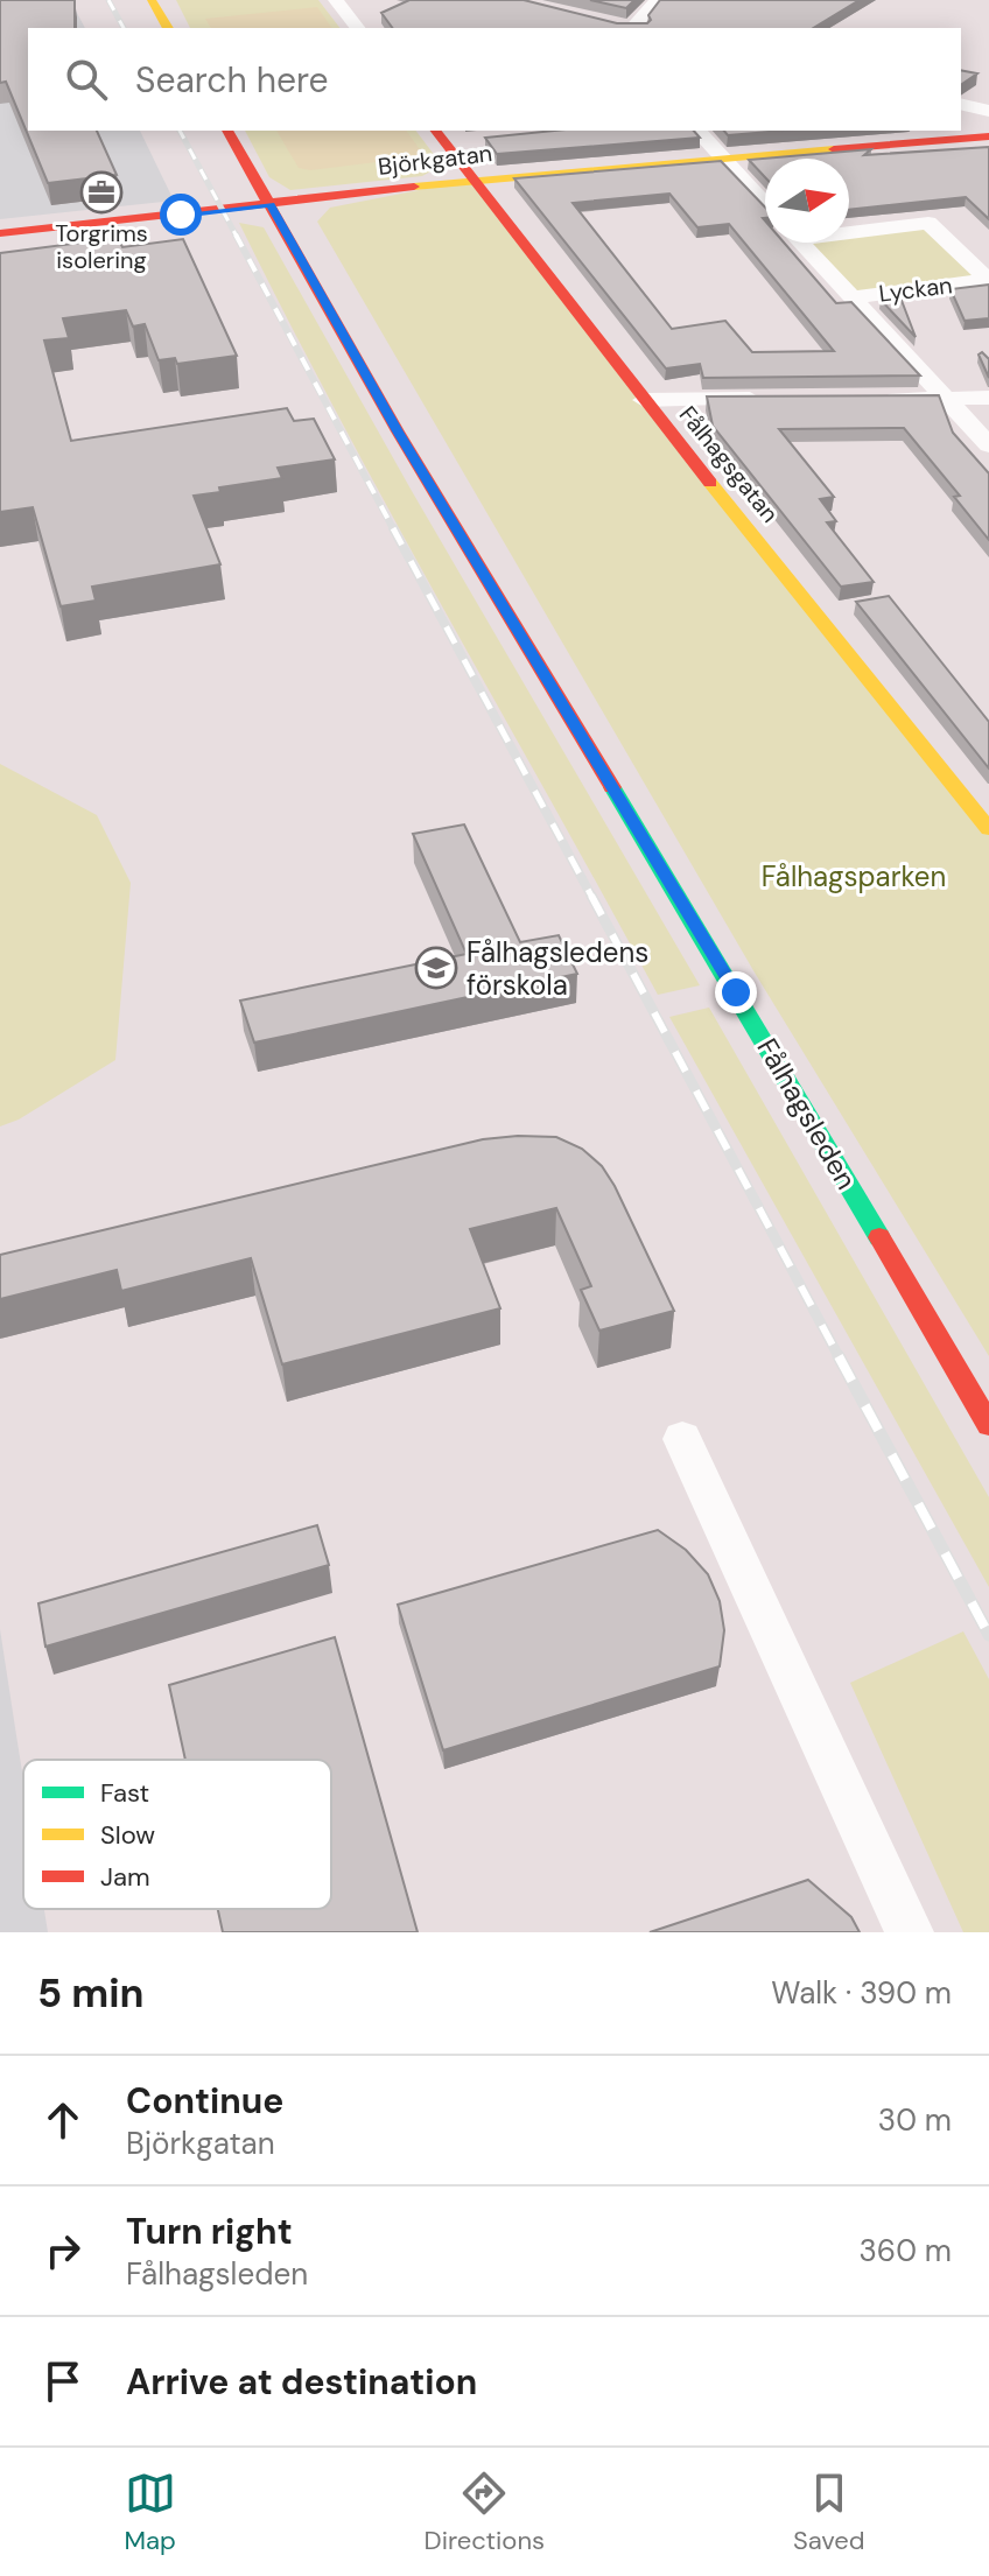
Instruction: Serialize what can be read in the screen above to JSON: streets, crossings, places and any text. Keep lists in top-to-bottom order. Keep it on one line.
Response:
{"streets":{"street":["Björkgatan","Lyckan","Fålhagsgatan","Fålhagsleden"]},"crossings":[["Björkgatan","Fålhagsgatan"],["Björkgatan","Fålhagsleden"]],"parks":["Fålhagsparken"],"places":{"office":["Torgrims isolering"],"school or university":["Fålhagsledens förskola"]},"legend":["Fast","Slow","Jam"],"north":"right","page":{"search":"Search here","heading":["5 min","Walk · 390 m"],"list":[["Continue","Björkgatan","30 m"],["Turn right","Fålhagsleden","360 m"],"Arrive at destination"],"nav":["Map","Directions","Saved"]}}
